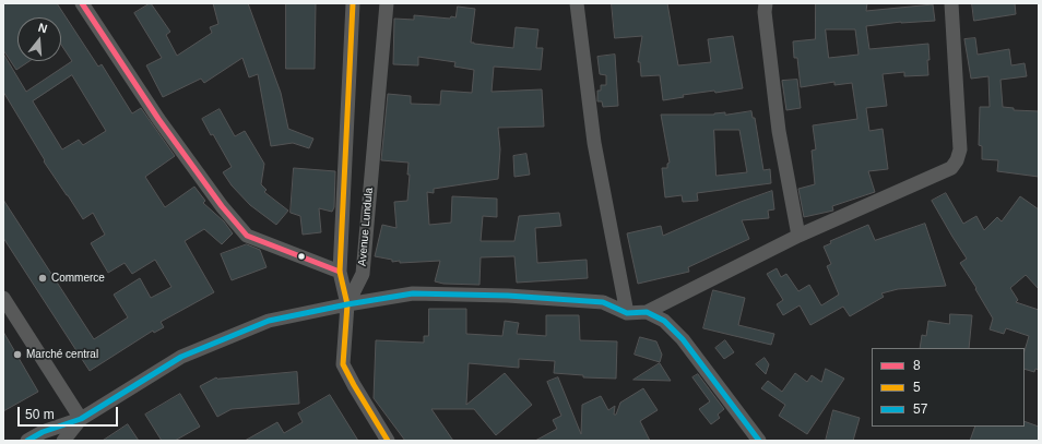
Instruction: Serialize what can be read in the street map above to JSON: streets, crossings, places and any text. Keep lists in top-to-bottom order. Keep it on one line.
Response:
{"streets":{"street":["Avenue Lundula"]},"places":["Commerce","Marché central"],"lines":["transit line 8","transit line 5","transit line 57"],"legend":["8","5","57"],"scale_bar":"50 m","north":"top"}
